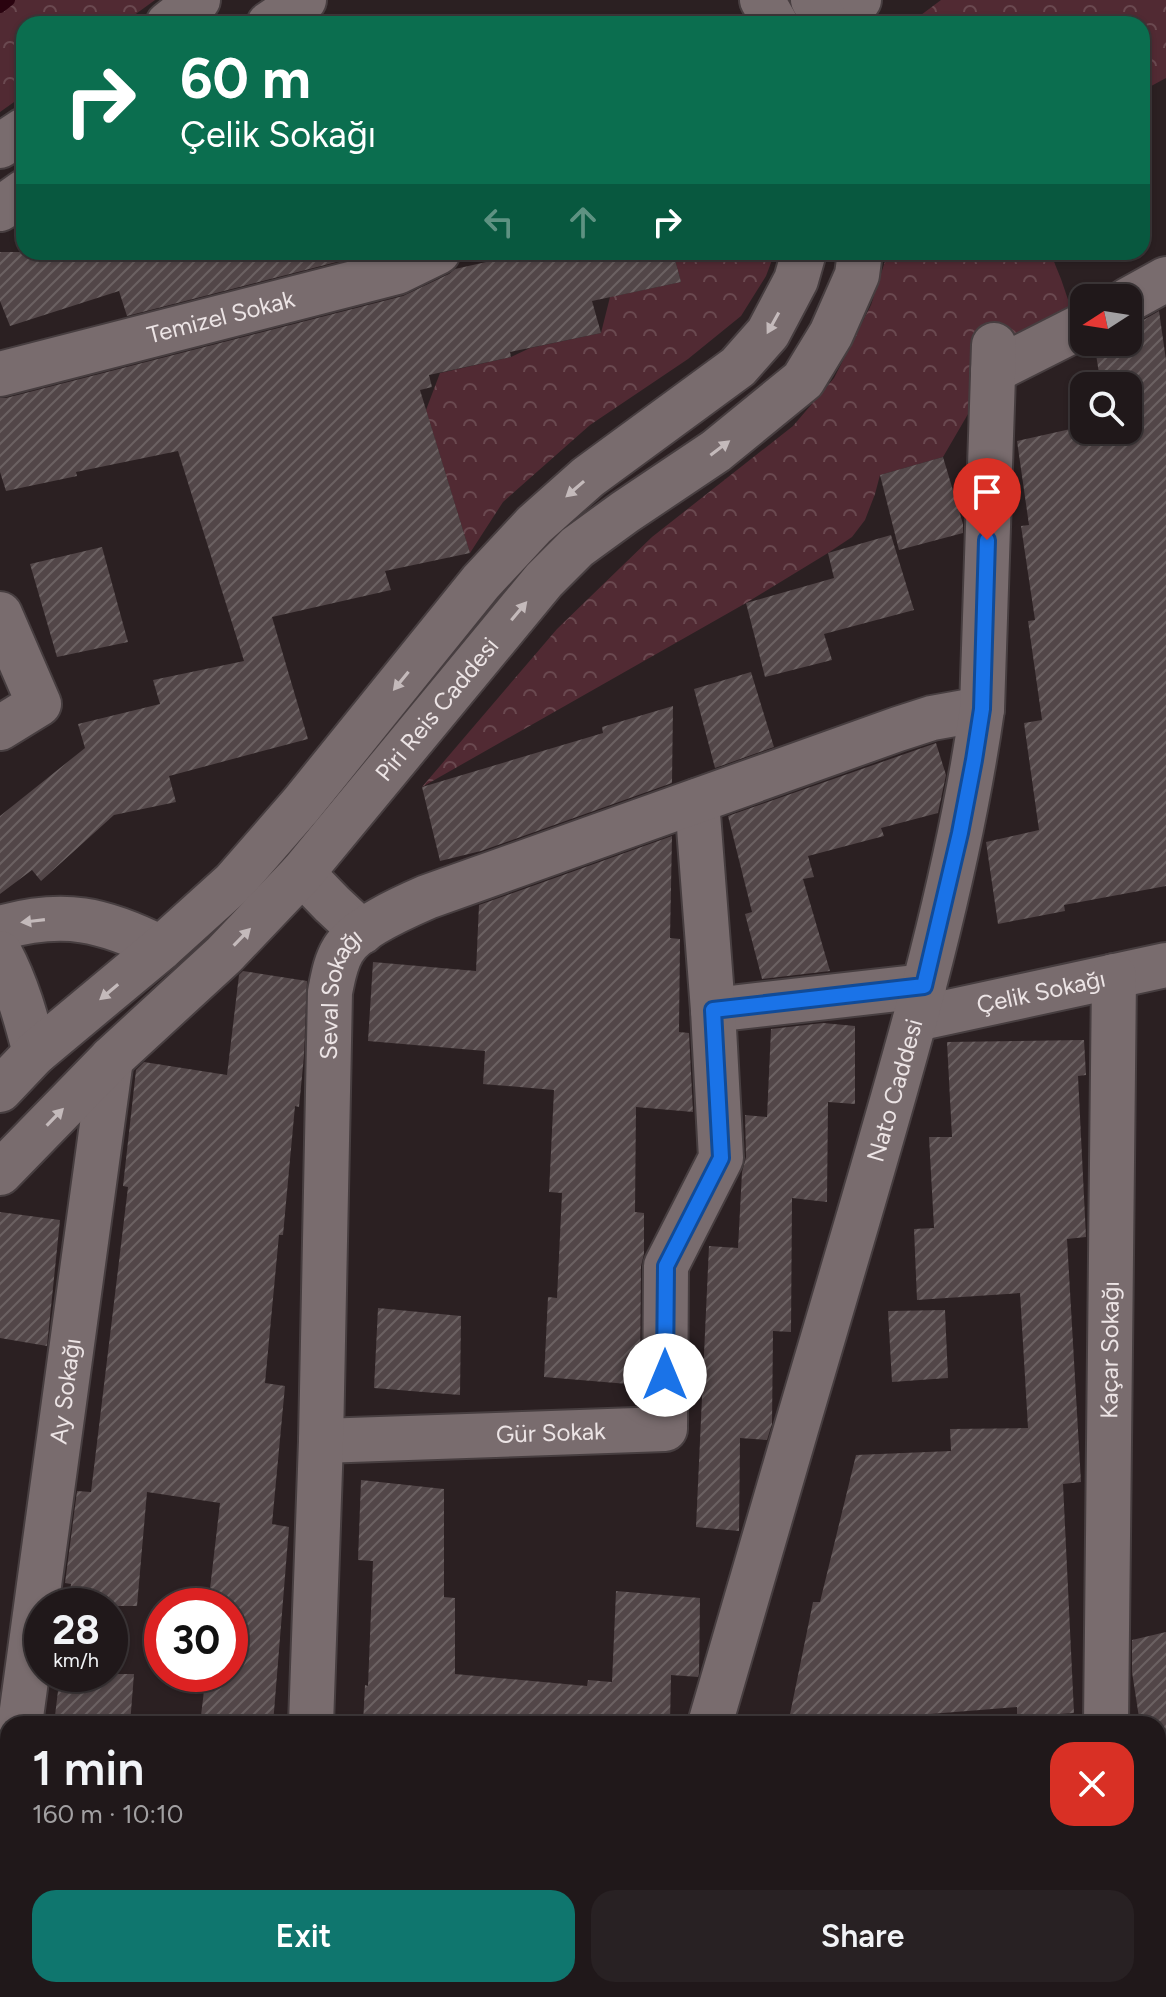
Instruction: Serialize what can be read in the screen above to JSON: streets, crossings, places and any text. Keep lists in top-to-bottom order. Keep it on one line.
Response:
{"streets":{"street":["Temizel Sokak","Piri Reis Caddesi","Çelik Sokağı","Seval Sokağı","Nato Caddesi","Kaçar Sokağı","Ay Sokağı","Gür Sokak"]},"crossings":[["Piri Reis Caddesi","Ay Sokağı"],["Çelik Sokağı","Nato Caddesi"],["Çelik Sokağı","Kaçar Sokağı"],["Çelik Sokağı","Gür Sokak"],["Seval Sokağı","Nato Caddesi"],["Seval Sokağı","Gür Sokak"]],"north":"left","page":{"turn":["60 m","Çelik Sokağı"],"speed":"28 km/h","limit":"30","heading":["1 min","160 m · 10:10"],"buttons":["Exit","Share"]}}
